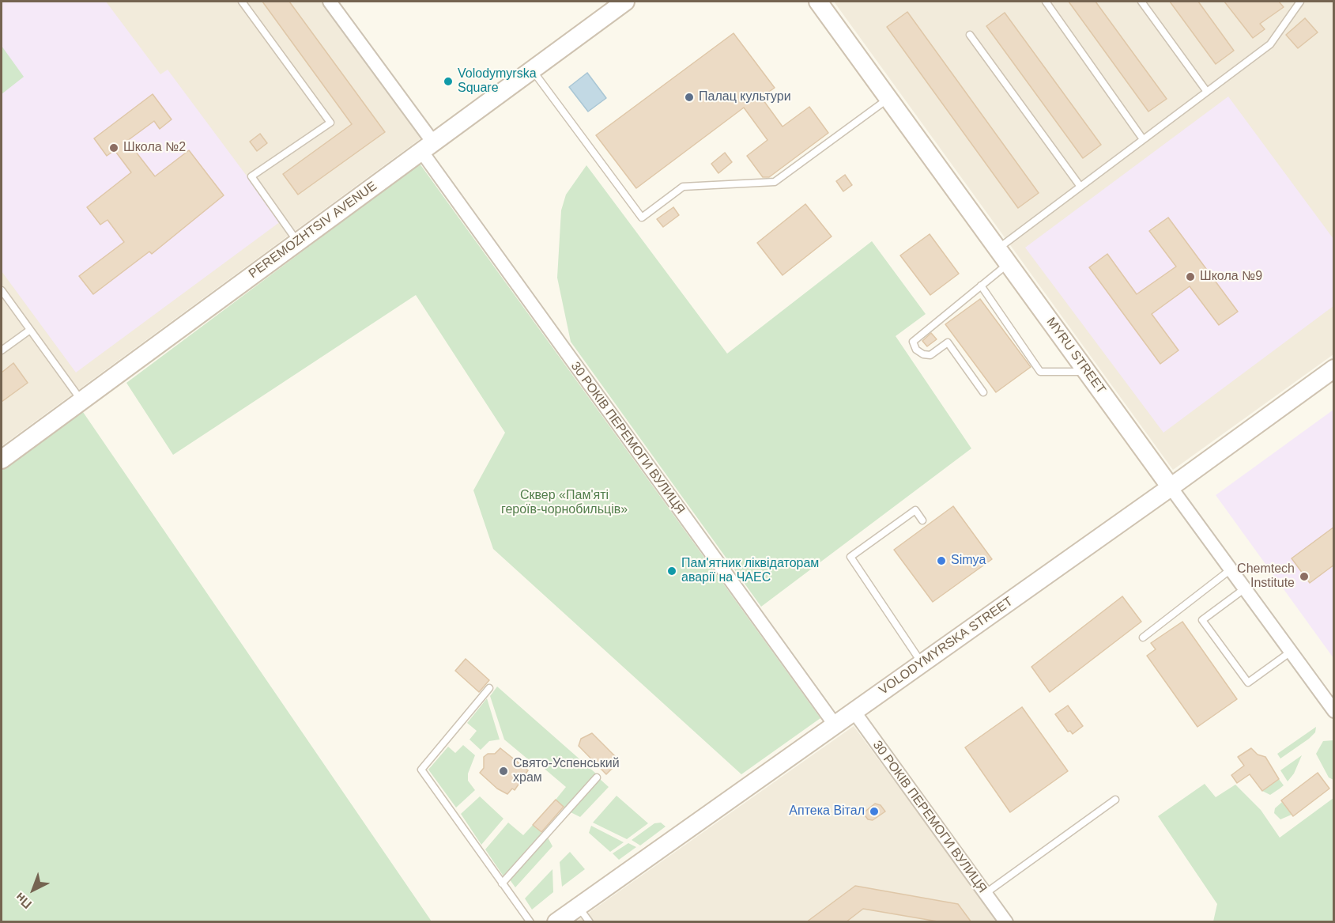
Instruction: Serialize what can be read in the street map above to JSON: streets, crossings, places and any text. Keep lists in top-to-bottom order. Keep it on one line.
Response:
{"streets":{"street":["PEREMOZHTSIV AVENUE","MYRU STREET","30 РОКІВ ПЕРЕМОГИ ВУЛИЦЯ","VOLODYMYRSKA STREET"]},"crossings":[["PEREMOZHTSIV AVENUE","30 РОКІВ ПЕРЕМОГИ ВУЛИЦЯ"],["MYRU STREET","VOLODYMYRSKA STREET"],["30 РОКІВ ПЕРЕМОГИ ВУЛИЦЯ","VOLODYMYRSKA STREET"]],"parks":["Сквер «Пам'яті героїв-чорнобильців»"],"places":["Volodymyrska Square","Палац культури","Школа №2","Школа №9","Simya","Пам'ятник ліквідаторам аварії на ЧАЕС","Chemtech Institute","Свято-Успенський храм","Аптека Вітал"],"north":"bottom left"}
